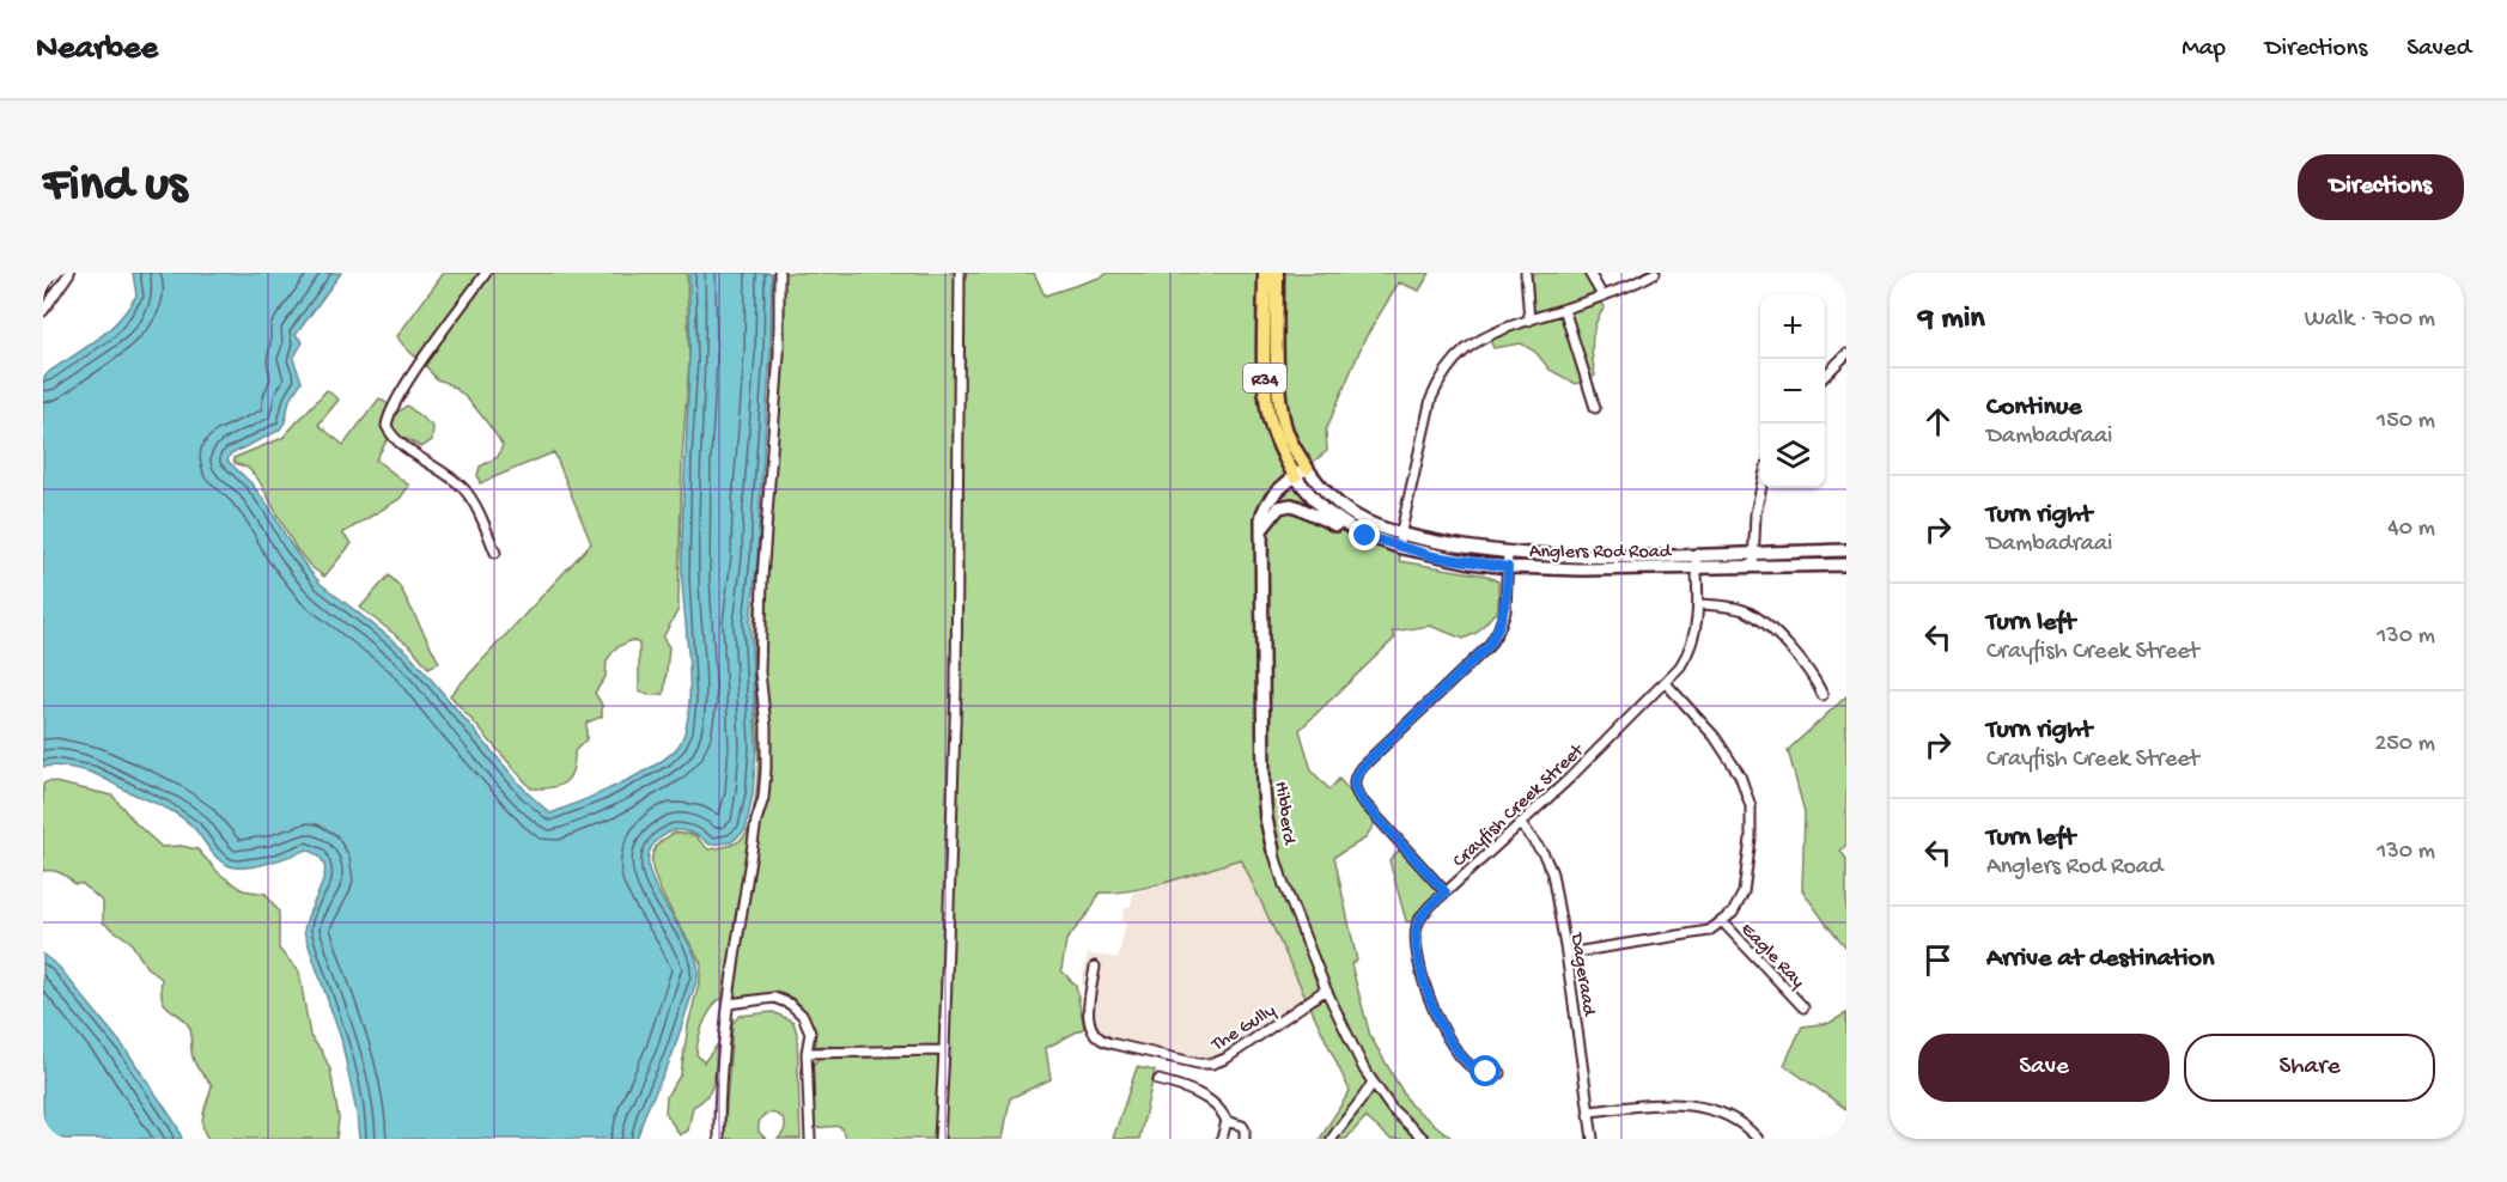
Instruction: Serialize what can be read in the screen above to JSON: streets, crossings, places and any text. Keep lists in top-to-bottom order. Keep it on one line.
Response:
{"streets":{"main road":["R34"],"street":["Anglers Rod Road","Crayfish Creek Street","Hibberd","Eagle Ray","Dageraad","The Gully"]},"crossings":[["R34","Anglers Rod Road"],["R34","Hibberd"],["Anglers Rod Road","Crayfish Creek Street"],["Anglers Rod Road","Hibberd"],["Crayfish Creek Street","Dageraad"],["Hibberd","The Gully"]],"page":{"header":"Nearbee","nav":["Map","Directions","Saved"],"buttons":["Directions",["Save","Share"]],"title":"Find us","heading":["9 min","Walk · 700 m"],"map_buttons":["+","−"],"list":[["Continue","Dambadraai","150 m"],["Turn right","Dambadraai","40 m"],["Turn left","Crayfish Creek Street","130 m"],["Turn right","Crayfish Creek Street","250 m"],["Turn left","Anglers Rod Road","130 m"],"Arrive at destination"]}}
